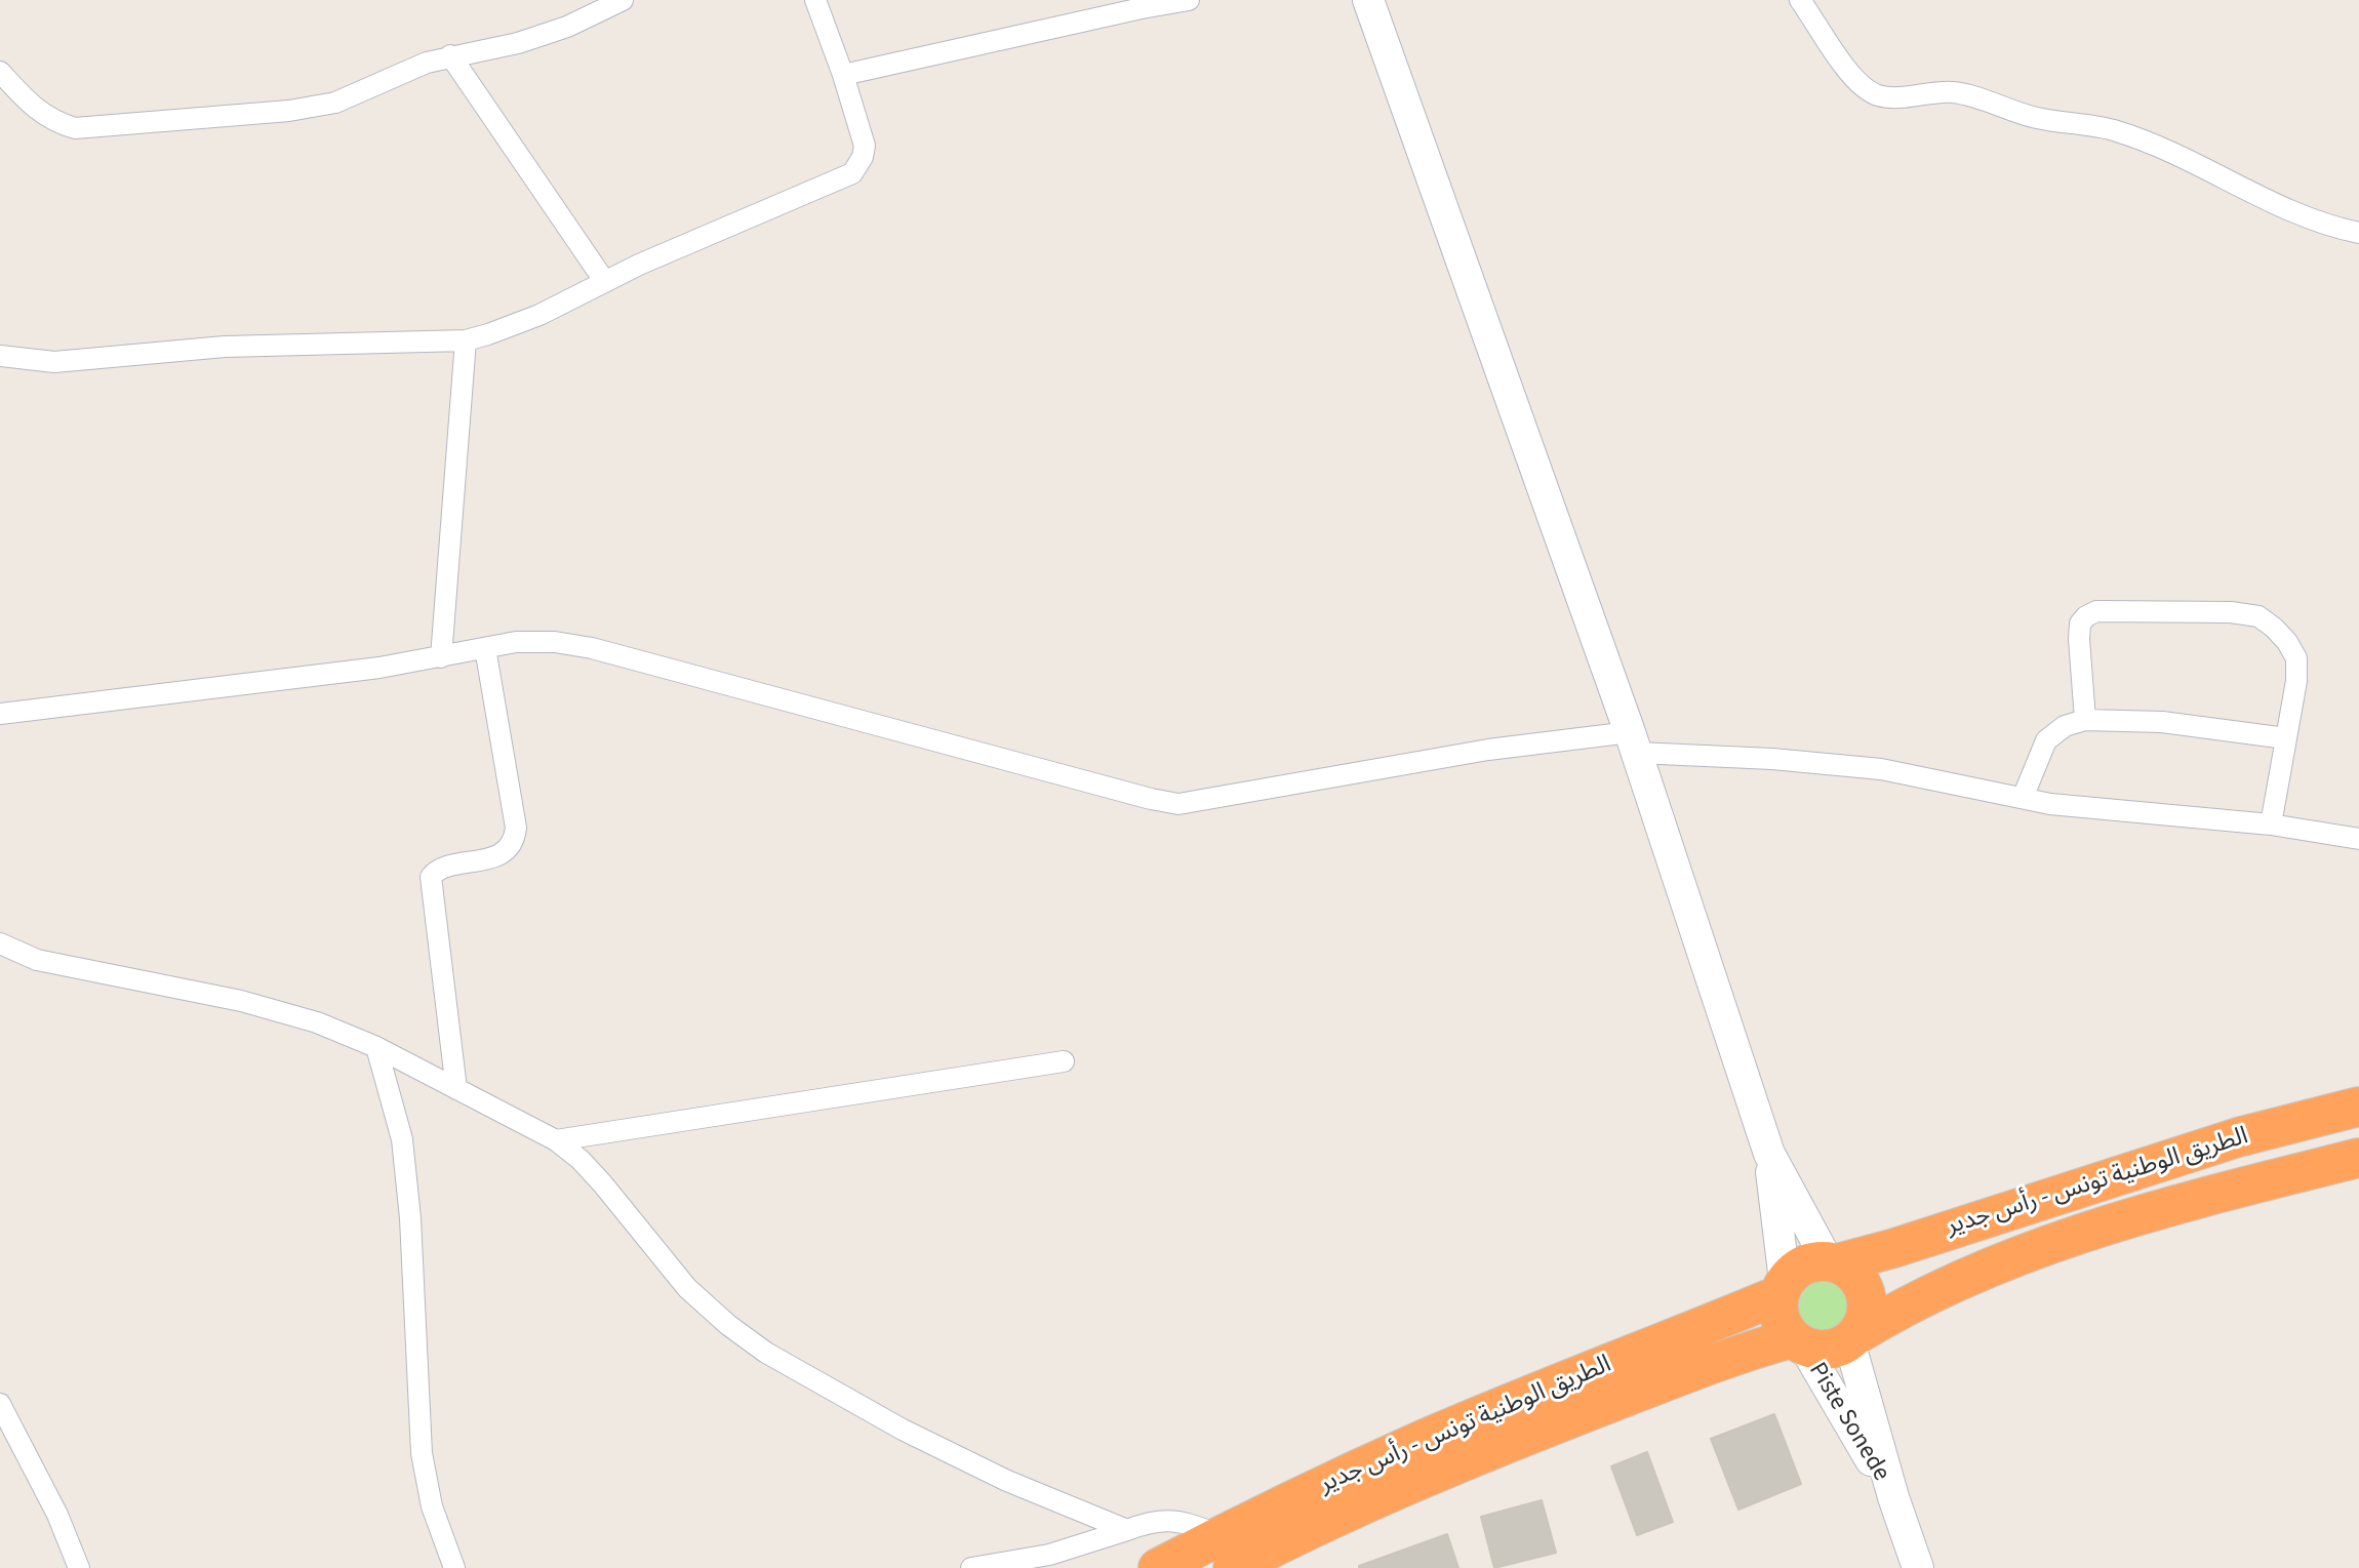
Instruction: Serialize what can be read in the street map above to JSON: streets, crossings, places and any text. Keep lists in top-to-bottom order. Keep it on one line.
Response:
{"streets":{"highway":["الطريق الوطنية تونس - رأس جدير"],"street":["Piste Sonede"]},"crossings":[["الطريق الوطنية تونس - رأس جدير","Piste Sonede"]]}
